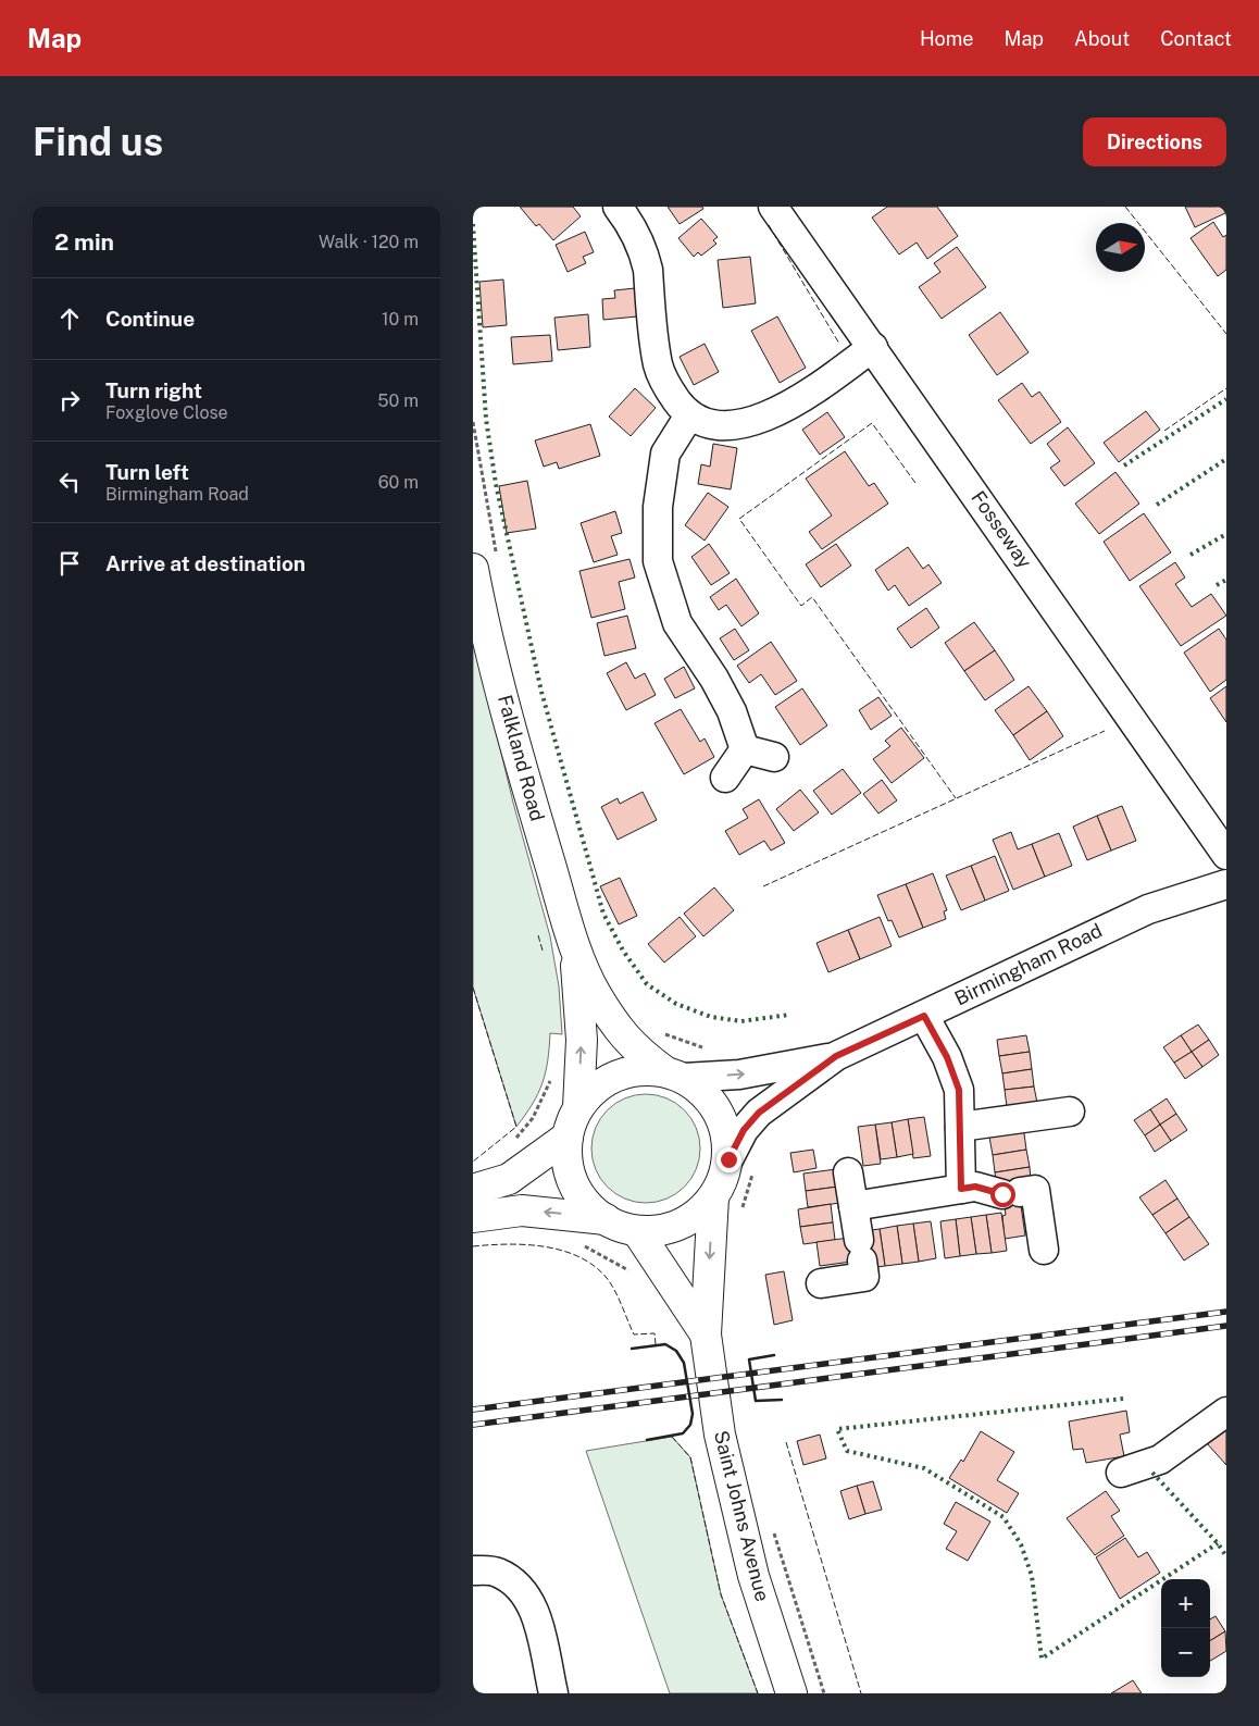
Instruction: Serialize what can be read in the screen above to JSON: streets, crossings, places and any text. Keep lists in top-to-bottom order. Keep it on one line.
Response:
{"streets":{"main road":["Falkland Road","Saint Johns Avenue"],"street":["Fosseway","Birmingham Road"]},"crossings":[["Falkland Road","Birmingham Road"],["Falkland Road","Saint Johns Avenue"],["Birmingham Road","Saint Johns Avenue"]],"north":"right","page":{"header":"Map","nav":["Home","Map","About","Contact"],"buttons":"Directions","title":"Find us","heading":["2 min","Walk · 120 m"],"list":[["Continue","10 m"],["Turn right","Foxglove Close","50 m"],["Turn left","Birmingham Road","60 m"],"Arrive at destination"],"map_buttons":["+","−"]}}
